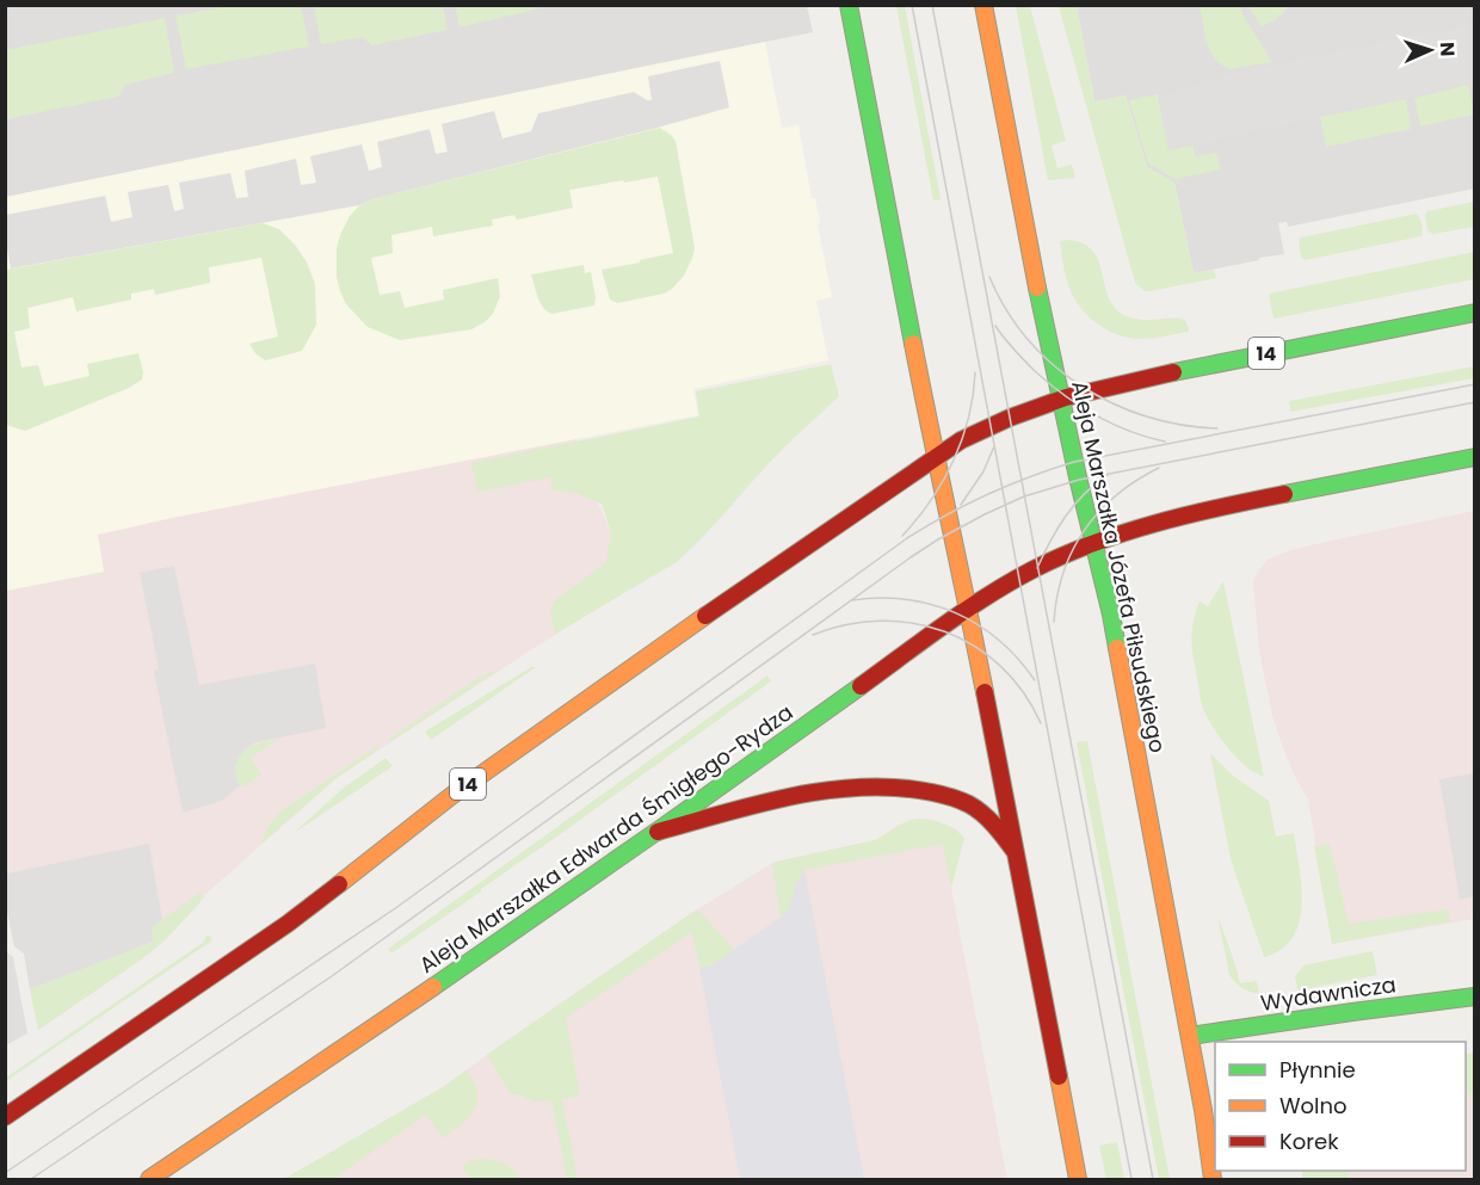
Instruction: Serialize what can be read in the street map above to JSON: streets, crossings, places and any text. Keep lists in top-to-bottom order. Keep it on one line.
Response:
{"streets":{"main road":["14","Aleja Marszałka Józefa Piłsudskiego","Aleja Marszałka Edwarda Śmigłego-Rydza","Wydawnicza"]},"crossings":[["14","Aleja Marszałka Józefa Piłsudskiego"],["Aleja Marszałka Józefa Piłsudskiego","Aleja Marszałka Edwarda Śmigłego-Rydza"],["Aleja Marszałka Józefa Piłsudskiego","Wydawnicza"]],"legend":["Płynnie","Wolno","Korek"],"north":"right"}
